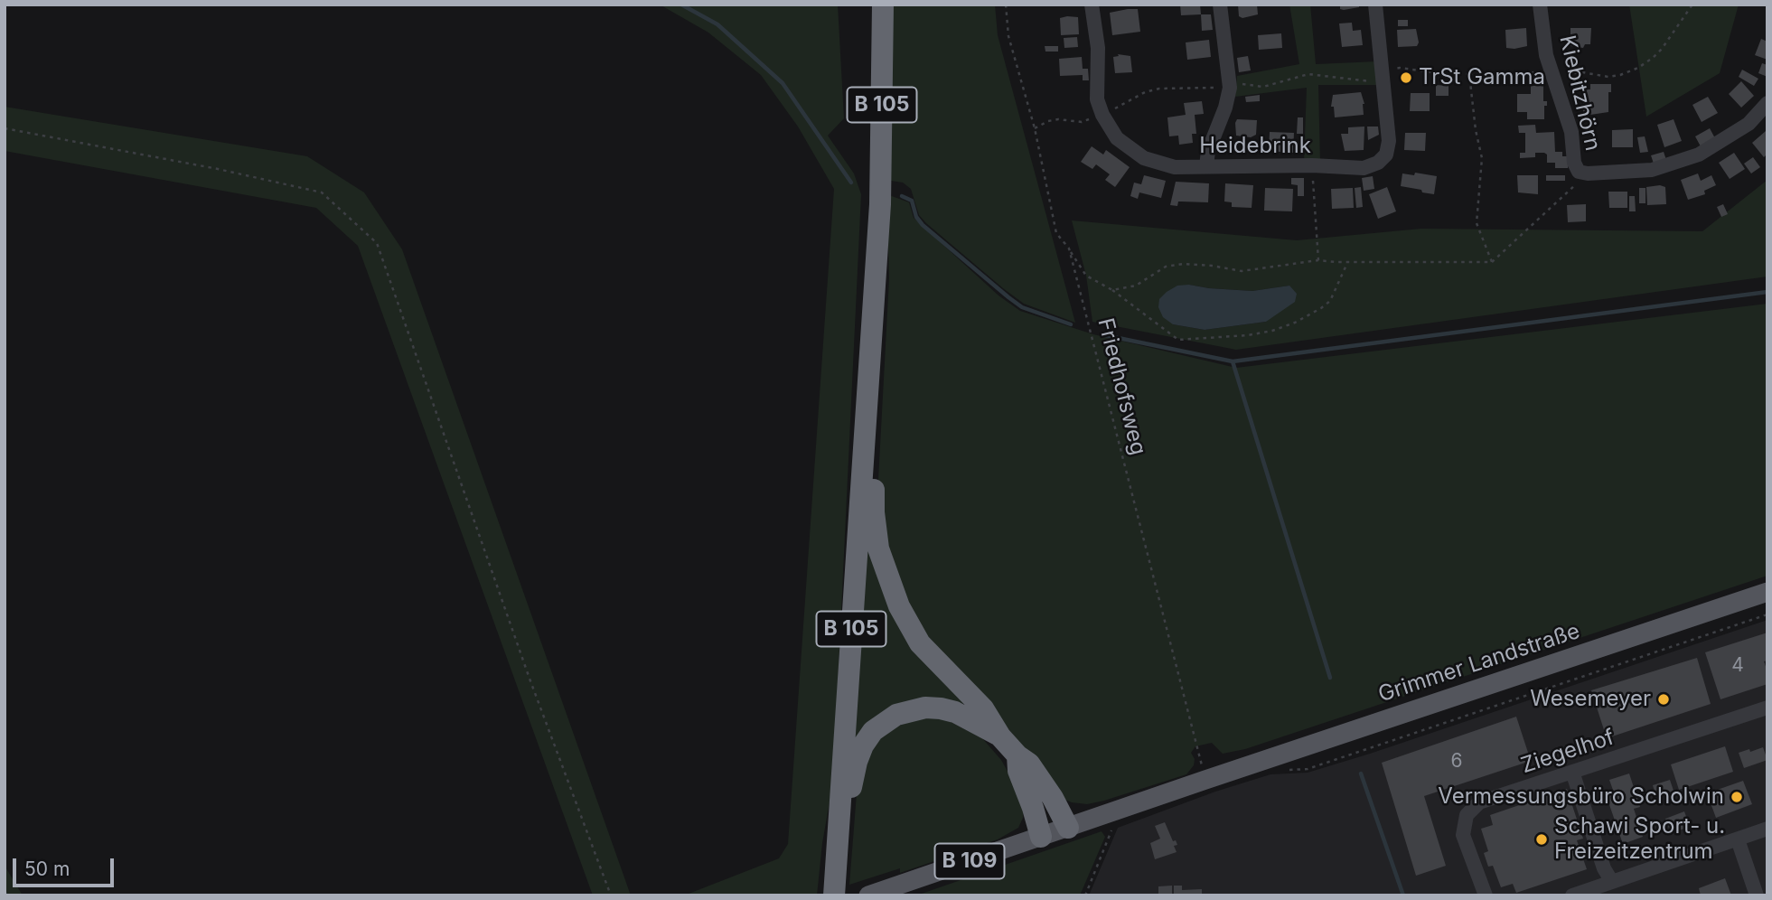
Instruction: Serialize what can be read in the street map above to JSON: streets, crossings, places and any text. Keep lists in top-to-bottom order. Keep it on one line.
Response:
{"streets":{"highway":["B 105"],"main road":["Grimmer Landstraße","B 109"],"street":["Kiebitzhörn","Heidebrink","Ziegelhof"],"path":["Friedhofsweg"]},"crossings":[["Friedhofsweg","Grimmer Landstraße"],["Grimmer Landstraße","B 109"]],"places":["TrSt Gamma","Wesemeyer","Vermessungsbüro Scholwin","Schawi Sport- u. Freizeitzentrum"],"house_numbers":["4","6"],"scale_bar":"50 m"}
